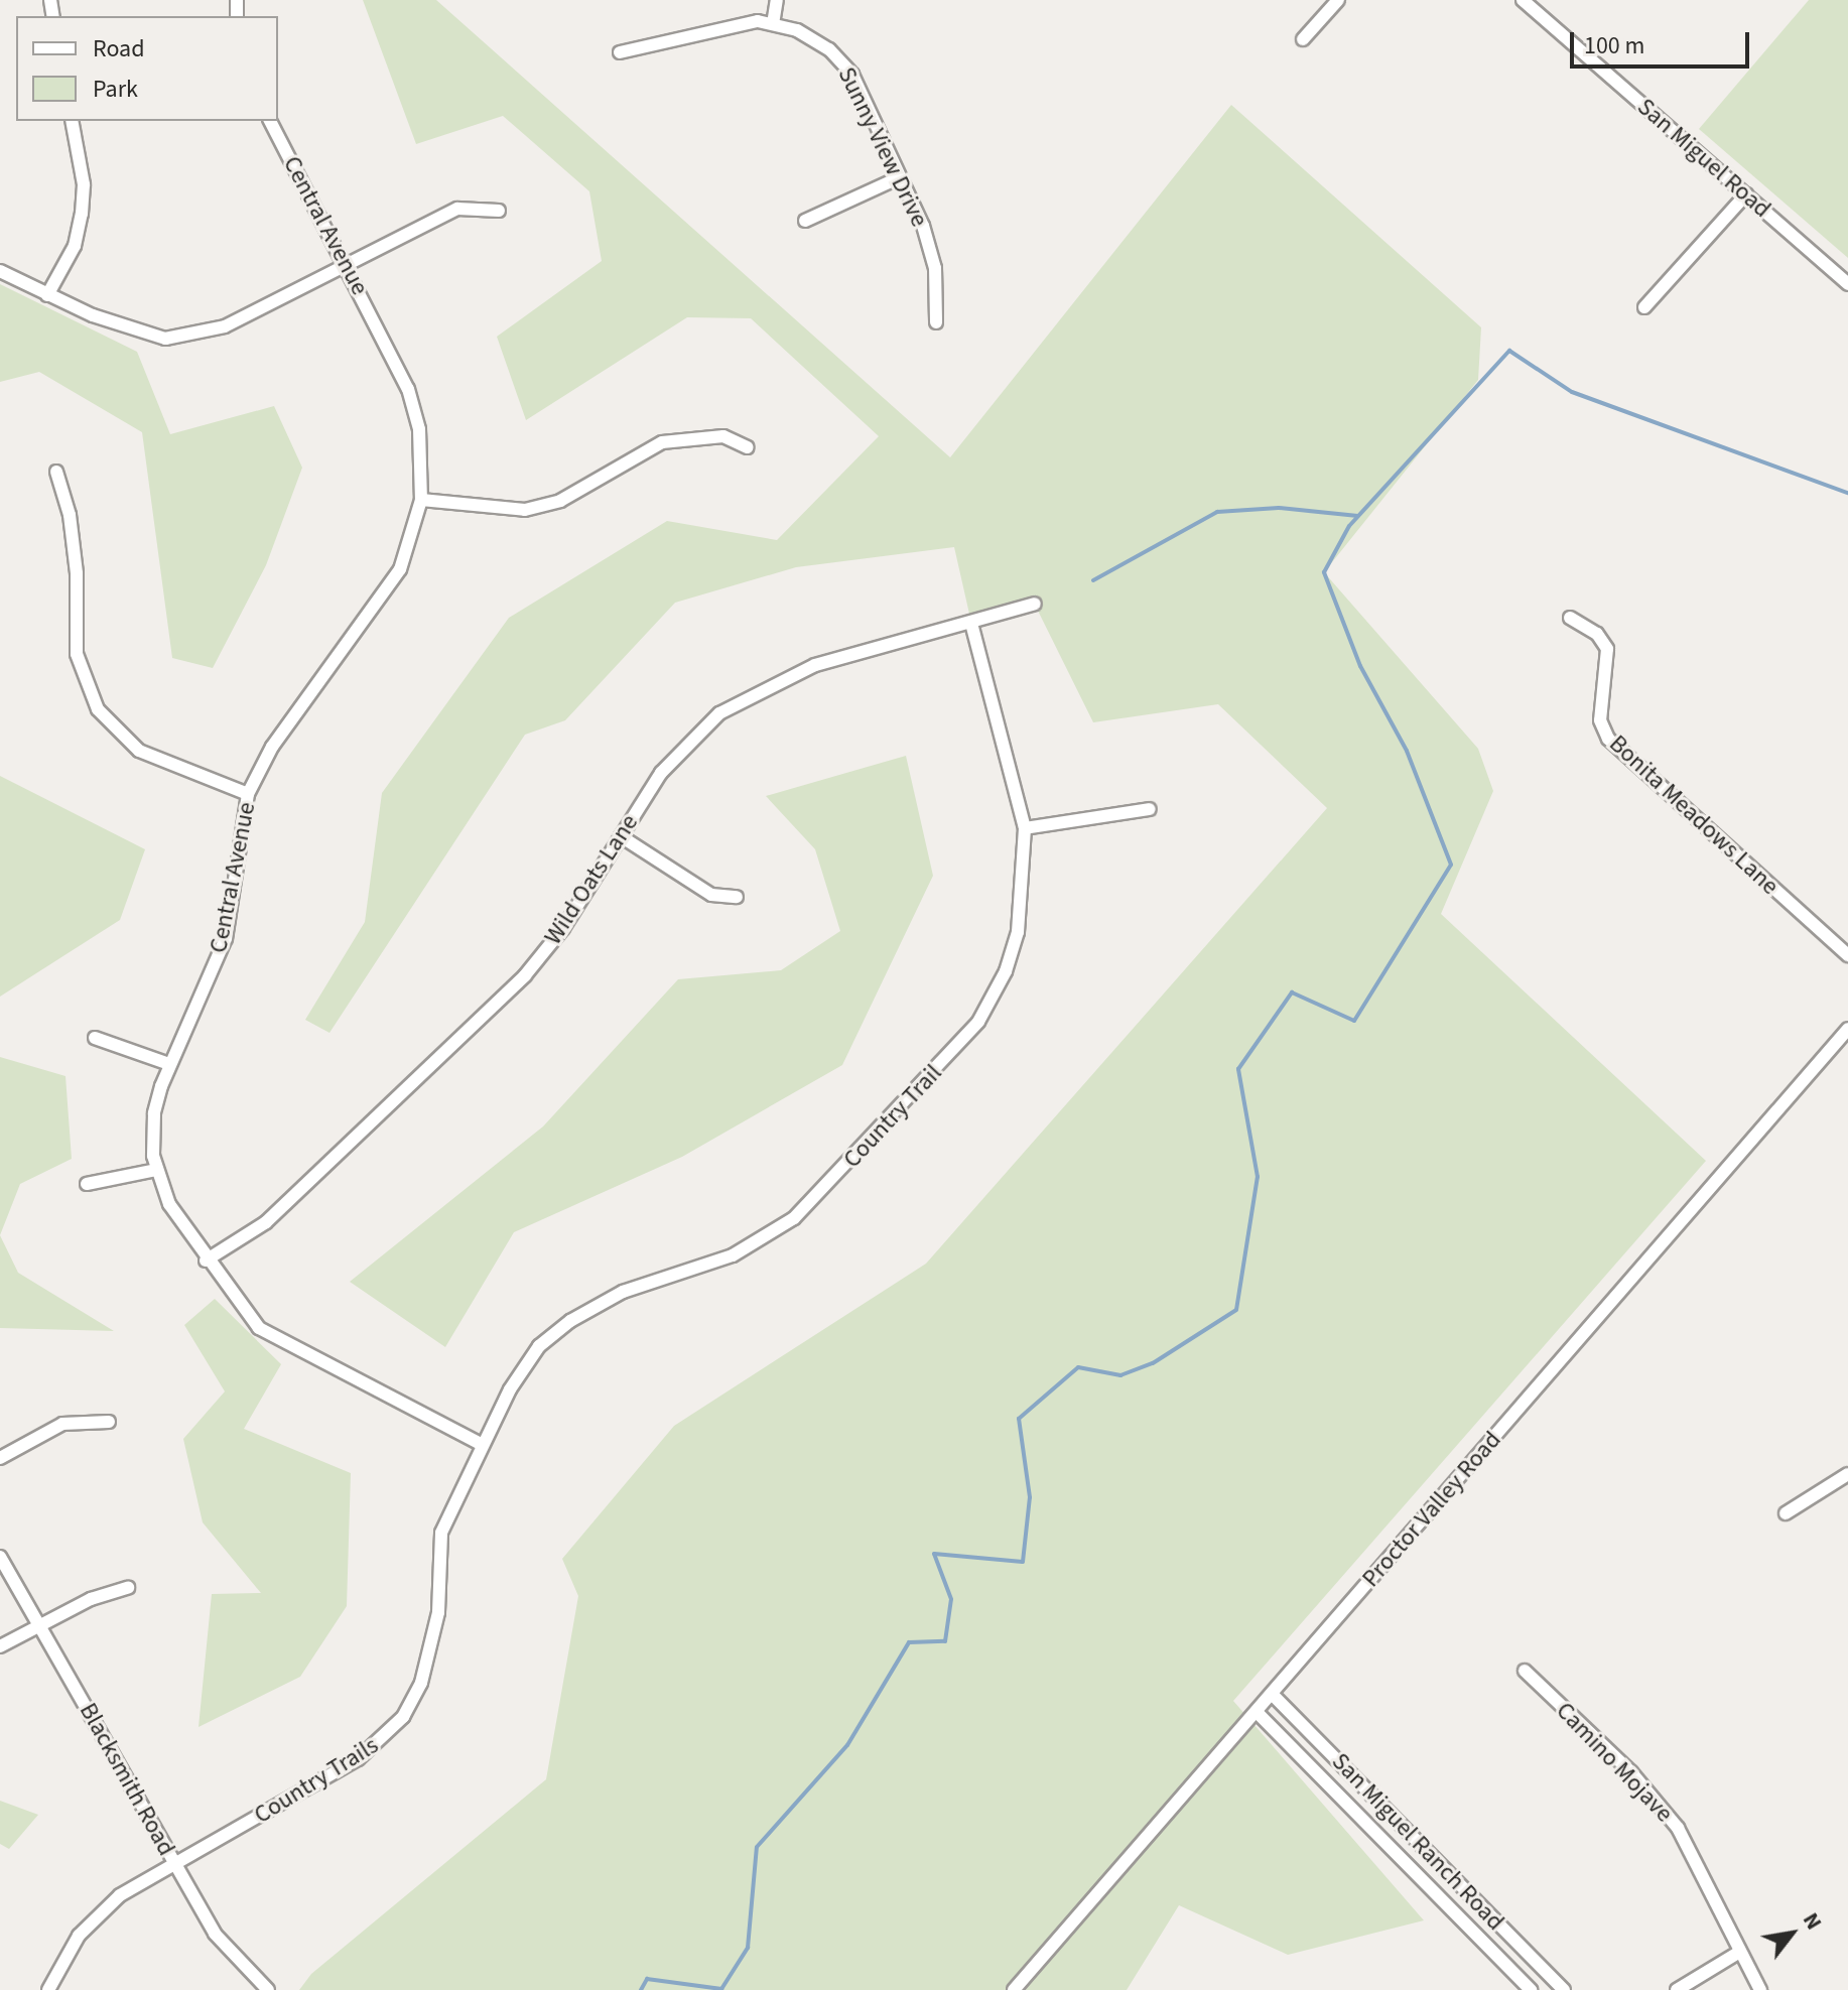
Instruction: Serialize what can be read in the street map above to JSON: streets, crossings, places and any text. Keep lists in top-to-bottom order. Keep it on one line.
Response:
{"streets":{"street":["Sunny View Drive","San Miguel Road","Central Avenue","Bonita Meadows Lane","Wild Oats Lane","Country Trail","Proctor Valley Road","Camino Mojave","Blacksmith Road","Country Trails","San Miguel Ranch Road"]},"crossings":[["Central Avenue","Wild Oats Lane"],["Central Avenue","Country Trail"],["Central Avenue","Country Trails"],["Wild Oats Lane","Country Trail"],["Country Trail","Country Trails"],["Proctor Valley Road","San Miguel Ranch Road"],["Blacksmith Road","Country Trails"]],"legend":["Road","Park"],"scale_bar":"100 m","north":"top right"}
